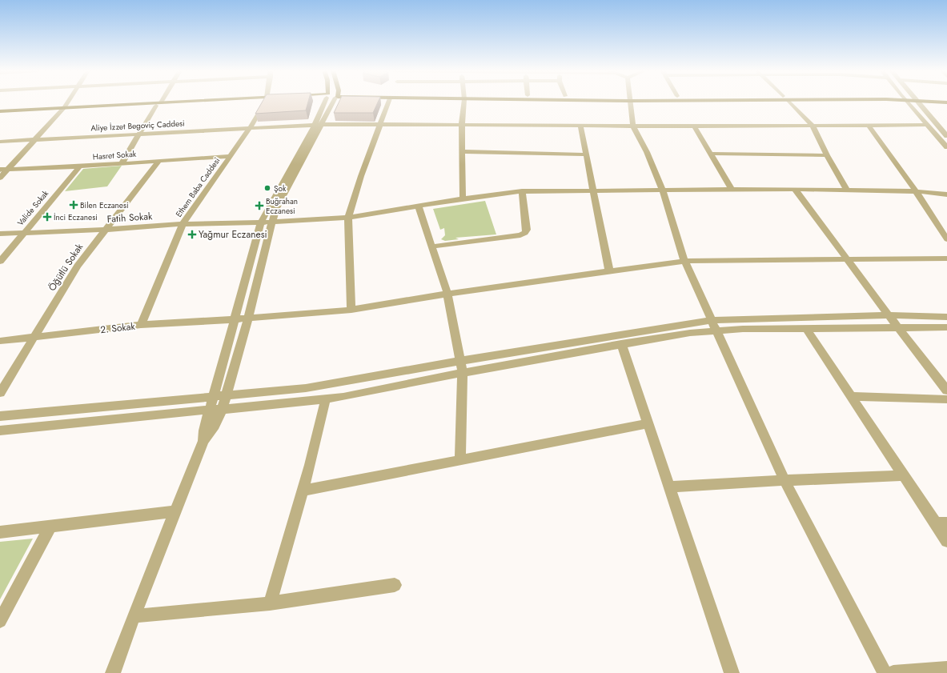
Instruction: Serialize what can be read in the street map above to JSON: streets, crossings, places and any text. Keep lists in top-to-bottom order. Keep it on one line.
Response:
{"streets":{"street":["Aliye İzzet Begoviç Caddesi","Hasret Sokak","Ethem Baba Caddesi","Valide Sokak","Fatih Sokak","Öğütlü Sokak","2. Sokak"]},"crossings":[["Aliye İzzet Begoviç Caddesi","Ethem Baba Caddesi"],["Hasret Sokak","Ethem Baba Caddesi"],["Hasret Sokak","Valide Sokak"],["Hasret Sokak","Öğütlü Sokak"],["Ethem Baba Caddesi","Fatih Sokak"],["Ethem Baba Caddesi","2. Sokak"],["Valide Sokak","Fatih Sokak"],["Fatih Sokak","Öğütlü Sokak"],["Öğütlü Sokak","2. Sokak"]],"places":{"other":["Şok"],"health":["Bilen Eczanesi","Buğrahan Eczanesi","İnci Eczanesi","Yağmur Eczanesi"]}}
